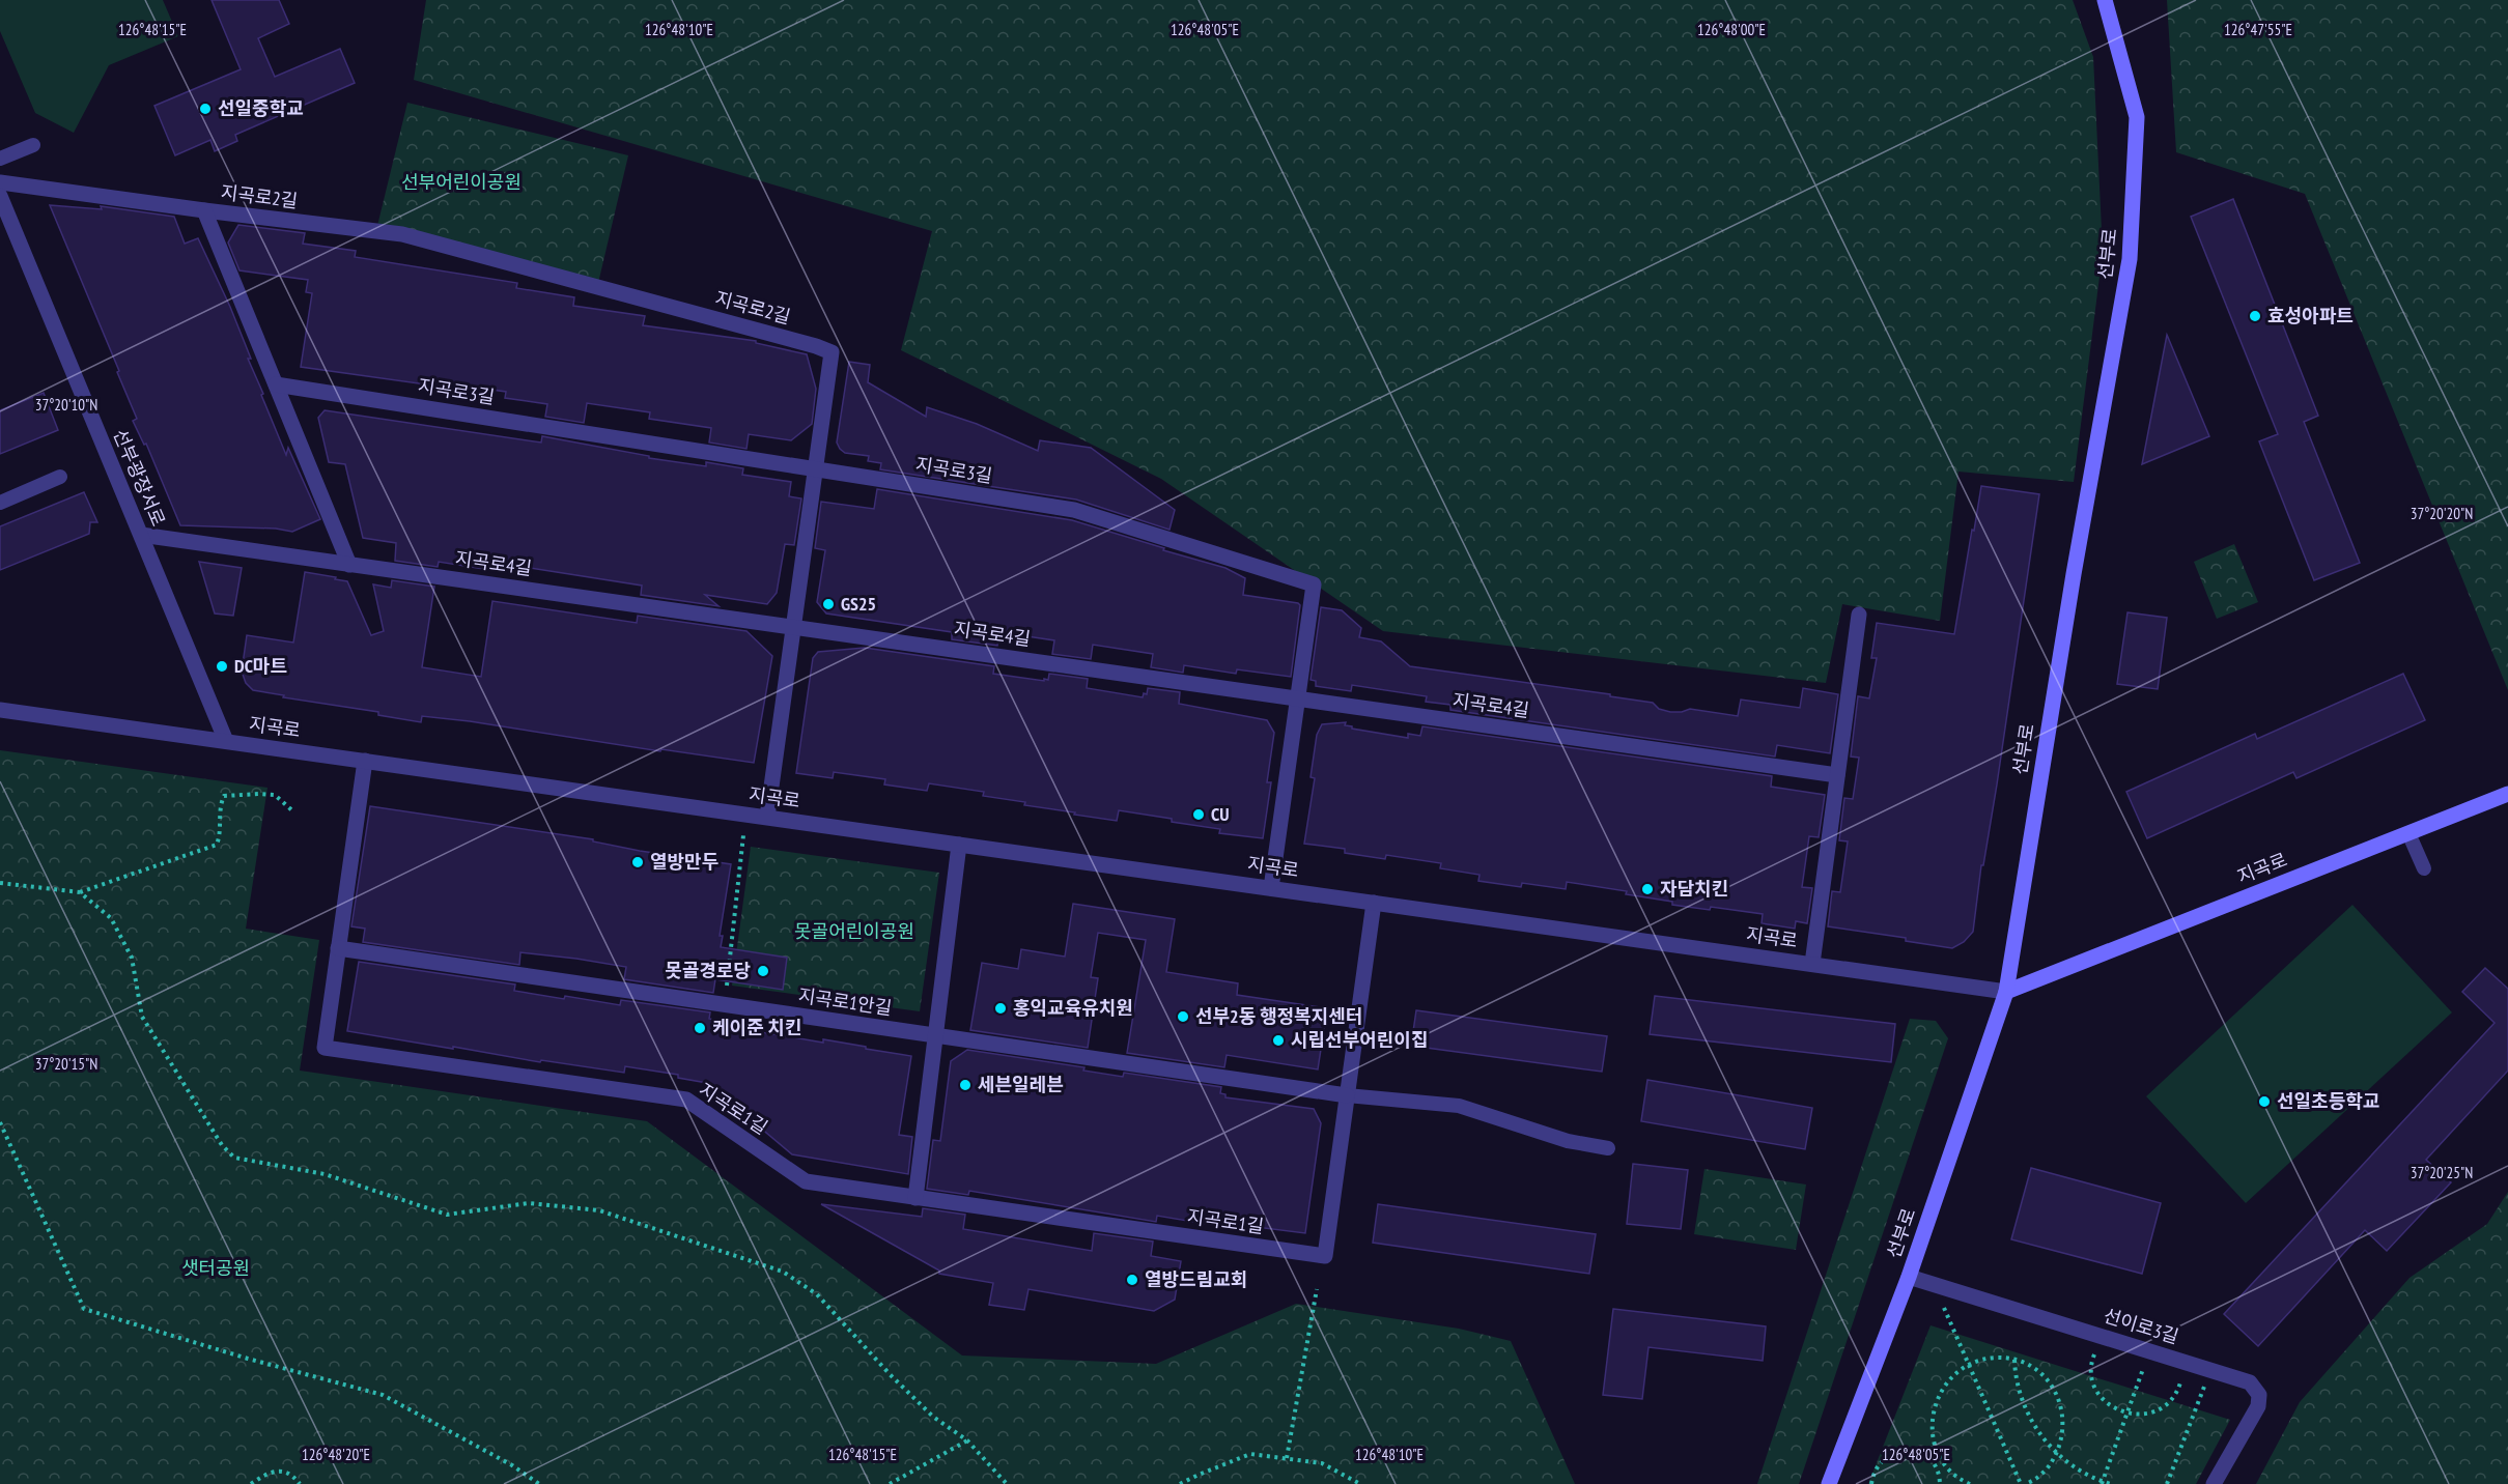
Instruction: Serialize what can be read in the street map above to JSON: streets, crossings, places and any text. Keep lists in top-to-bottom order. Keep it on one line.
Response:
{"streets":{"main road":["선부로","지곡로"],"street":["지곡로2길","지곡로3길","선부광장서로","지곡로4길","지곡로1안길","지곡로1길","선이로3길"]},"crossings":[["지곡로2길","지곡로3길"],["지곡로2길","지곡로4길"],["지곡로2길","지곡로"],["선부로","지곡로"],["선부로","선이로3길"],["지곡로3길","지곡로4길"],["지곡로3길","지곡로"],["선부광장서로","지곡로4길"],["선부광장서로","지곡로"],["지곡로","지곡로1길"],["지곡로1안길","지곡로1길"]],"parks":["선부어린이공원","못골어린이공원","샛터공원"],"places":["선일중학교","효성아파트","GS25","DC마트","CU","열방만두","자담치킨","못골경로당","홍익교육유치원","선부2동 행정복지센터","케이준 치킨","시립선부어린이집","세븐일레븐","선일초등학교","열방드림교회"],"coordinates":["126°48'15\"E","126°48'10\"E","126°47'55\"E","126°48'05\"E","126°48'00\"E","37°20'10\"N","37°20'20\"N","37°20'15\"N","37°20'25\"N","126°48'20\"E"]}
